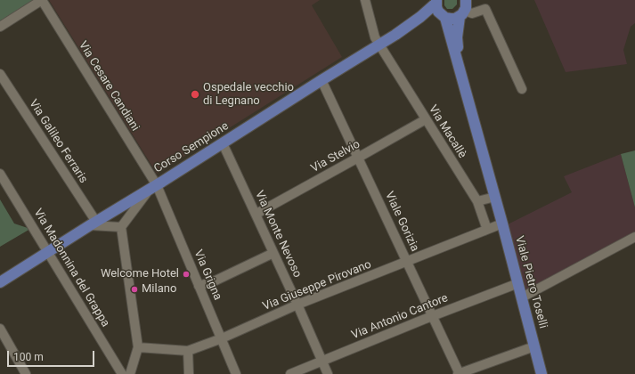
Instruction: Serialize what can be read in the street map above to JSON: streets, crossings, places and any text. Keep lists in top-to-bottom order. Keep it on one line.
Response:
{"streets":{"main road":["Corso Sempione","Viale Pietro Toselli"],"street":["Via Cesare Candiani","Via Macallè","Via Galileo Ferraris","Via Stelvio","Viale Gorizia","Via Monte Nevoso","Via Madonnina del Grappa","Via Grigna","Via Giuseppe Pirovano","Via Antonio Cantore"]},"crossings":[["Via Cesare Candiani","Corso Sempione"],["Via Cesare Candiani","Via Grigna"],["Via Macallè","Corso Sempione"],["Via Macallè","Via Stelvio"],["Via Macallè","Via Giuseppe Pirovano"],["Via Galileo Ferraris","Corso Sempione"],["Corso Sempione","Viale Gorizia"],["Corso Sempione","Via Monte Nevoso"],["Corso Sempione","Via Madonnina del Grappa"],["Corso Sempione","Via Grigna"],["Corso Sempione","Viale Pietro Toselli"],["Via Stelvio","Viale Gorizia"],["Via Stelvio","Via Monte Nevoso"],["Viale Gorizia","Via Giuseppe Pirovano"],["Viale Gorizia","Via Antonio Cantore"],["Via Monte Nevoso","Via Giuseppe Pirovano"],["Via Monte Nevoso","Via Antonio Cantore"],["Via Grigna","Via Giuseppe Pirovano"],["Viale Pietro Toselli","Via Giuseppe Pirovano"],["Viale Pietro Toselli","Via Antonio Cantore"]],"places":["Ospedale vecchio di Legnano","Welcome Hotel","Milano"],"scale_bar":"100 m"}
